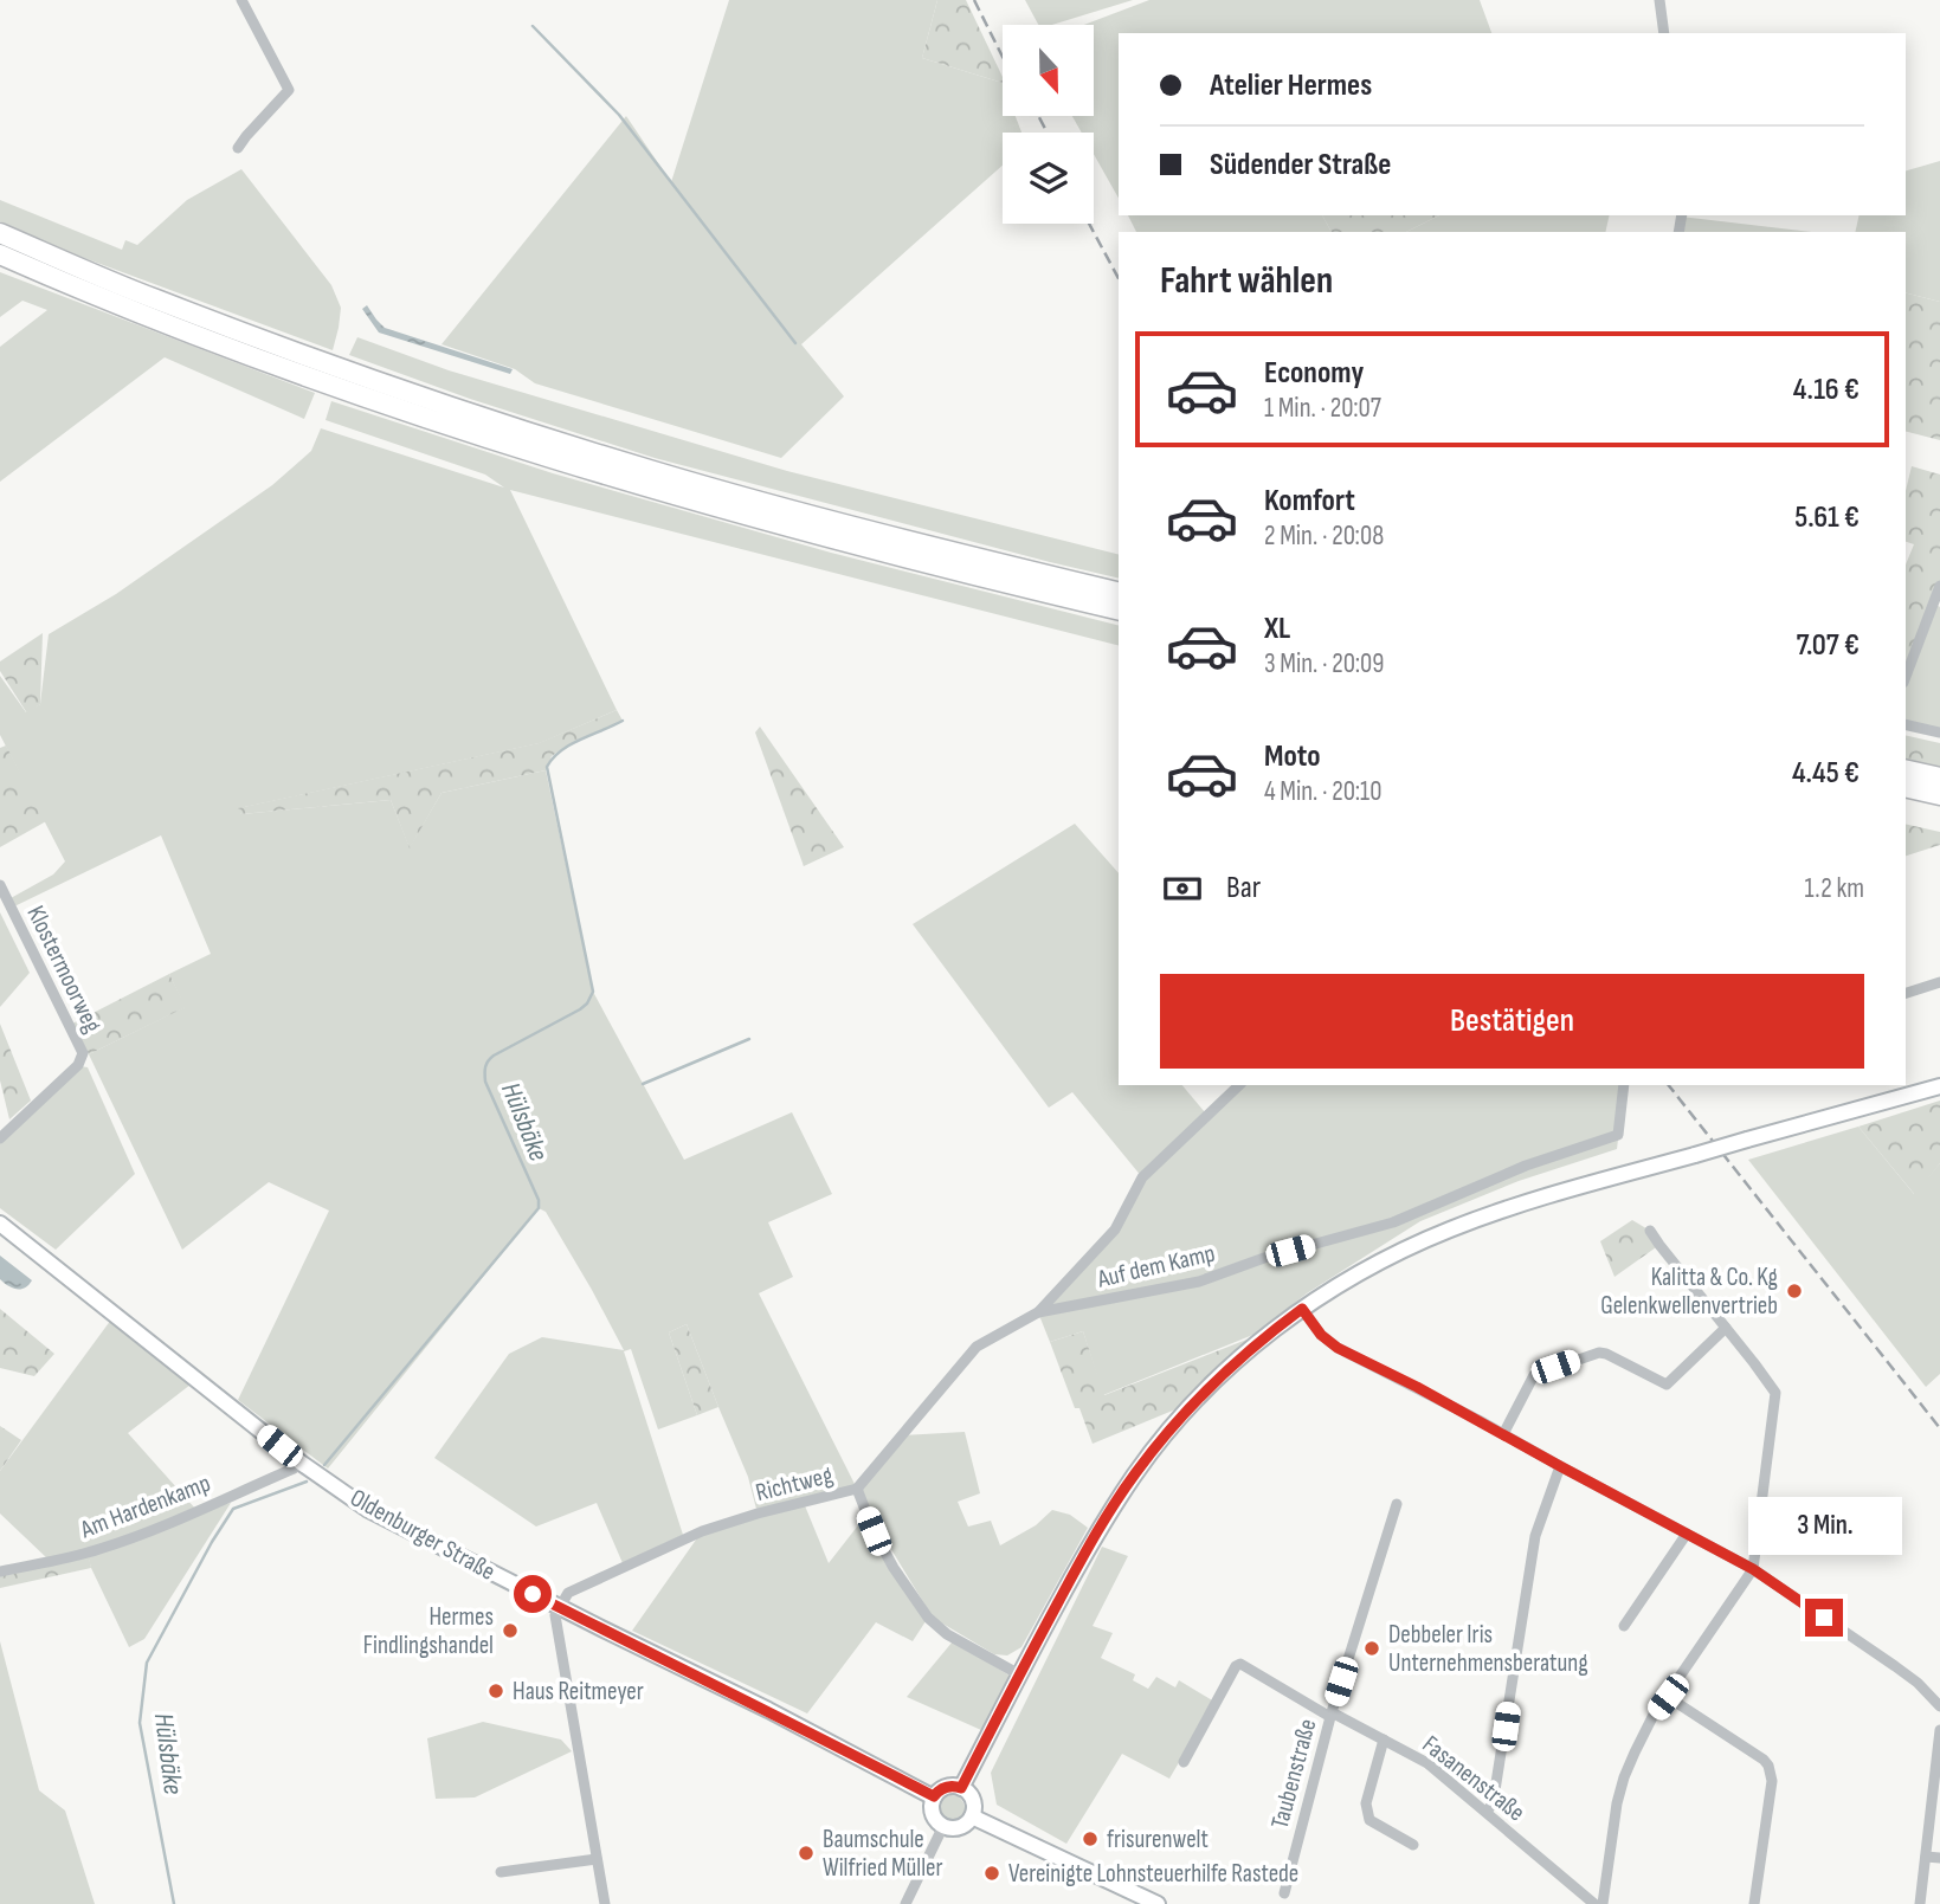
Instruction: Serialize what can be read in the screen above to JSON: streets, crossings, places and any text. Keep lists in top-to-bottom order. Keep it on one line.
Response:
{"streets":{"street":["Klostermoorweg","Auf dem Kamp","Richtweg","Am Hardenkamp","Oldenburger Straße","Taubenstraße","Fasanenstraße"]},"crossings":[["Auf dem Kamp","Richtweg"],["Richtweg","Oldenburger Straße"],["Am Hardenkamp","Oldenburger Straße"],["Taubenstraße","Fasanenstraße"]],"water":["Hülsbäke"],"places":["Kalitta & Co. Kg Gelenkwellenvertrieb","Hermes Findlingshandel","Debbeler Iris Unternehmensberatung","Haus Reitmeyer","frisurenwelt","Baumschule Wilfried Müller","Vereinigte Lohnsteuerhilfe Rastede"],"north":"bottom","page":{"banner":["Atelier Hermes","Südender Straße"],"heading":"Fahrt wählen","list":[{"name":"Economy","note":"1 Min. · 20:07","value":"4.16 €"},{"name":"Komfort","note":"2 Min. · 20:08","value":"5.61 €"},{"name":"XL","note":"3 Min. · 20:09","value":"7.07 €"},{"name":"Moto","note":"4 Min. · 20:10","value":"4.45 €"}],"pay":["Bar","1.2 km"],"buttons":"Bestätigen","bubble":"3 Min."}}
